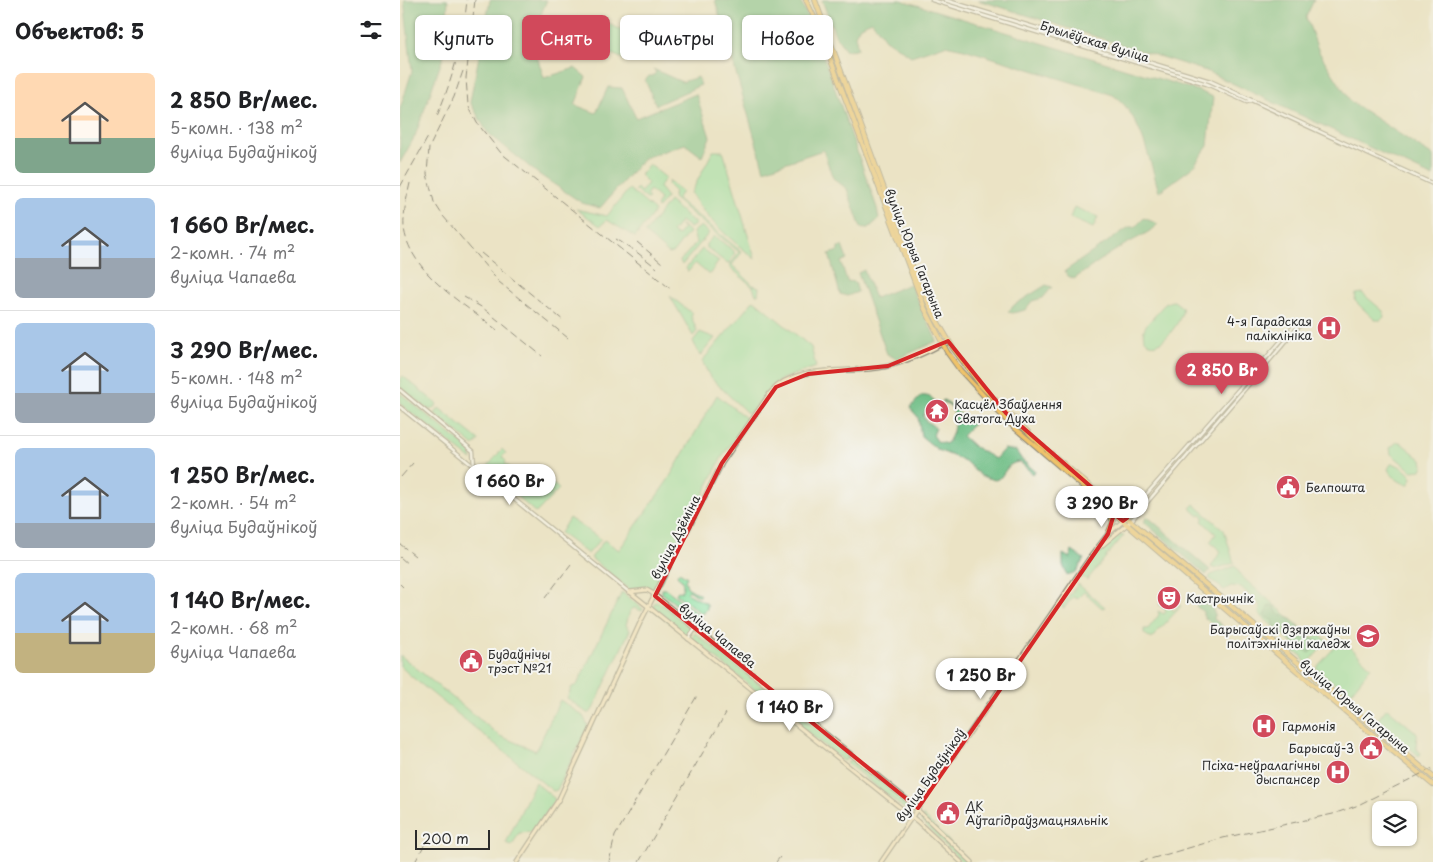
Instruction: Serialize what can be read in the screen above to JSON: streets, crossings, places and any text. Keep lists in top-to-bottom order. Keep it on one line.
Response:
{"streets":{"main road":["вуліца Юрыя Гагарына","вуліца Дзёміна","вуліца Чапаева","вуліца Будаўнікоў"],"street":["Брылёўская вуліца"]},"crossings":[["вуліца Юрыя Гагарына","вуліца Дзёміна"],["вуліца Юрыя Гагарына","вуліца Будаўнікоў"],["вуліца Дзёміна","вуліца Чапаева"],["вуліца Чапаева","вуліца Будаўнікоў"]],"places":{"hospital":["4-я Гарадская паліклініка","Гармонія","Псіха-неўралагічны дыспансер"],"temple":["Касцёл Збаўлення Святога Духа"],"public building":["Белпошта","Будаўнічы трэст №21","Барысаў-3","ДК Аўтагідраўзмацняльнік"],"theatre":["Кастрычнік"],"school or university":["Барысаўскі дзяржаўны політэхнічны каледж"]},"scale_bar":"200 m","page":{"heading":"Объектов: 5","chip":["Купить","Снять","Фильтры","Новое"],"list":[{"name":"2 850 Br/мес.","note":"5-комн. · 138 m² · вуліца Будаўнікоў"},{"name":"1 660 Br/мес.","note":"2-комн. · 74 m² · вуліца Чапаева"},{"name":"3 290 Br/мес.","note":"5-комн. · 148 m² · вуліца Будаўнікоў"},{"name":"1 250 Br/мес.","note":"2-комн. · 54 m² · вуліца Будаўнікоў"},{"name":"1 140 Br/мес.","note":"2-комн. · 68 m² · вуліца Чапаева"}],"price":["2 850 Br","1 660 Br","3 290 Br","1 250 Br","1 140 Br"],"scale":"200 m"}}
